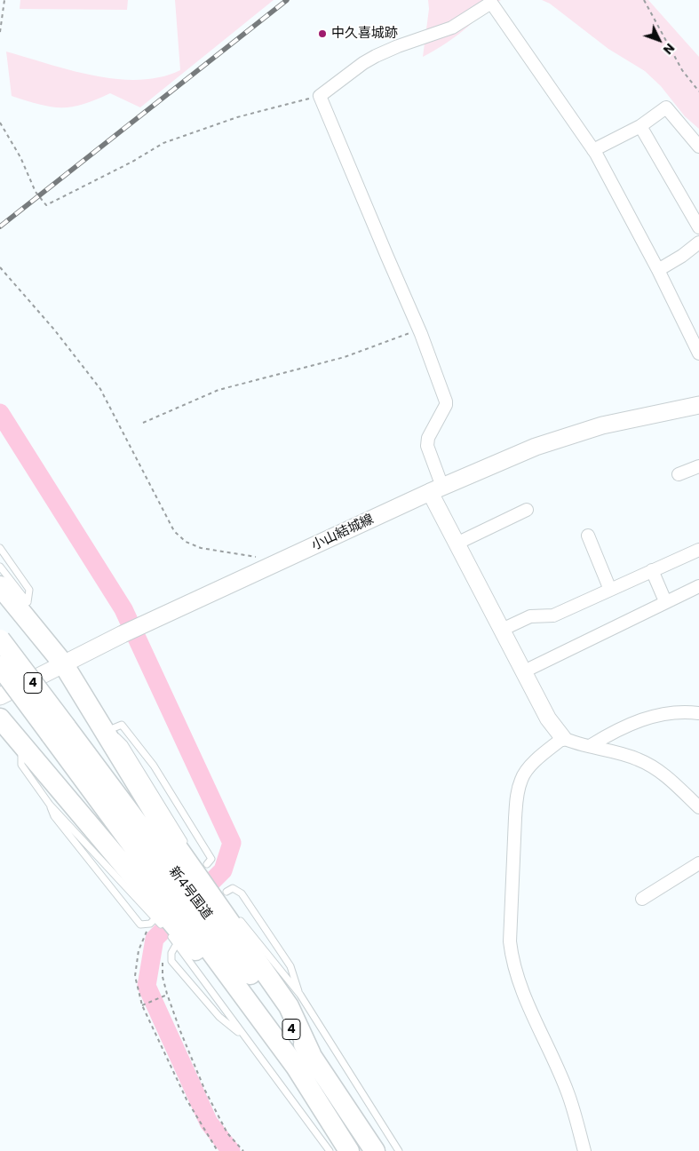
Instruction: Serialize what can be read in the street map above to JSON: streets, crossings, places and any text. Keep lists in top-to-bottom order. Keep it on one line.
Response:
{"streets":{"highway":["4","新4号国道"],"main road":["小山結城線"]},"places":["中久喜城跡"],"north":"bottom right"}
